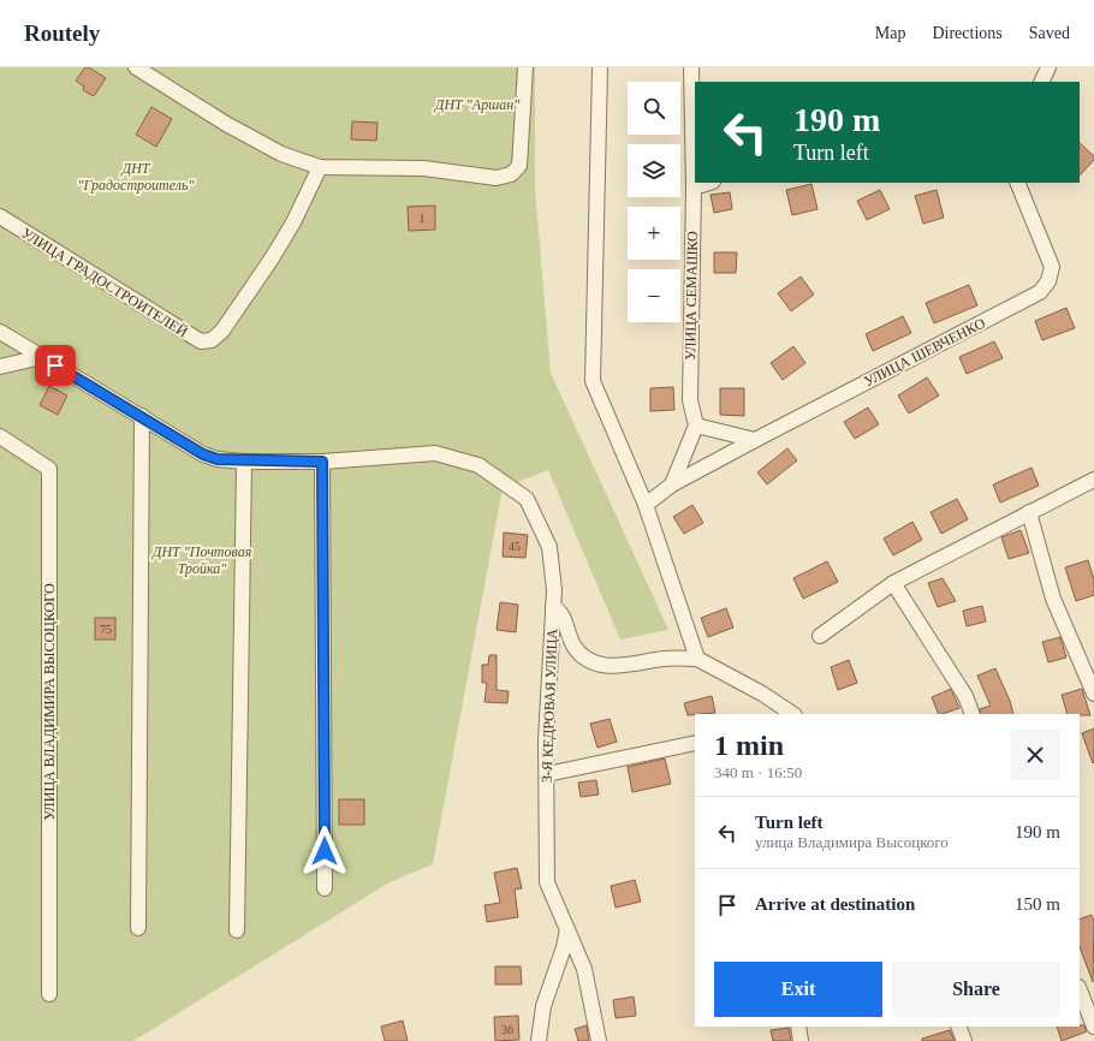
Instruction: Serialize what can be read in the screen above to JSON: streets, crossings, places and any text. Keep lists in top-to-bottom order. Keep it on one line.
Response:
{"streets":{"street":["УЛИЦА ГРАДОСТРОИТЕЛЕЙ","УЛИЦА СЕМАШКО","УЛИЦА ШЕВЧЕНКО","УЛИЦА ВЛАДИМИРА ВЫСОЦКОГО","3-Я КЕДРОВАЯ УЛИЦА"]},"parks":["ДНТ \"Аршан\"","ДНТ \"Градостроитель\"","ДНТ \"Почтовая Тройка\""],"house_numbers":["1","45","75","36"],"page":{"header":"Routely","nav":["Map","Directions","Saved"],"map_buttons":["+","−"],"turn":["190 m","Turn left"],"heading":["1 min","340 m · 16:50"],"list":[{"name":"Turn left","note":"улица Владимира Высоцкого","value":"190 m"},{"name":"Arrive at destination","value":"150 m"}],"buttons":["Exit","Share"]}}
